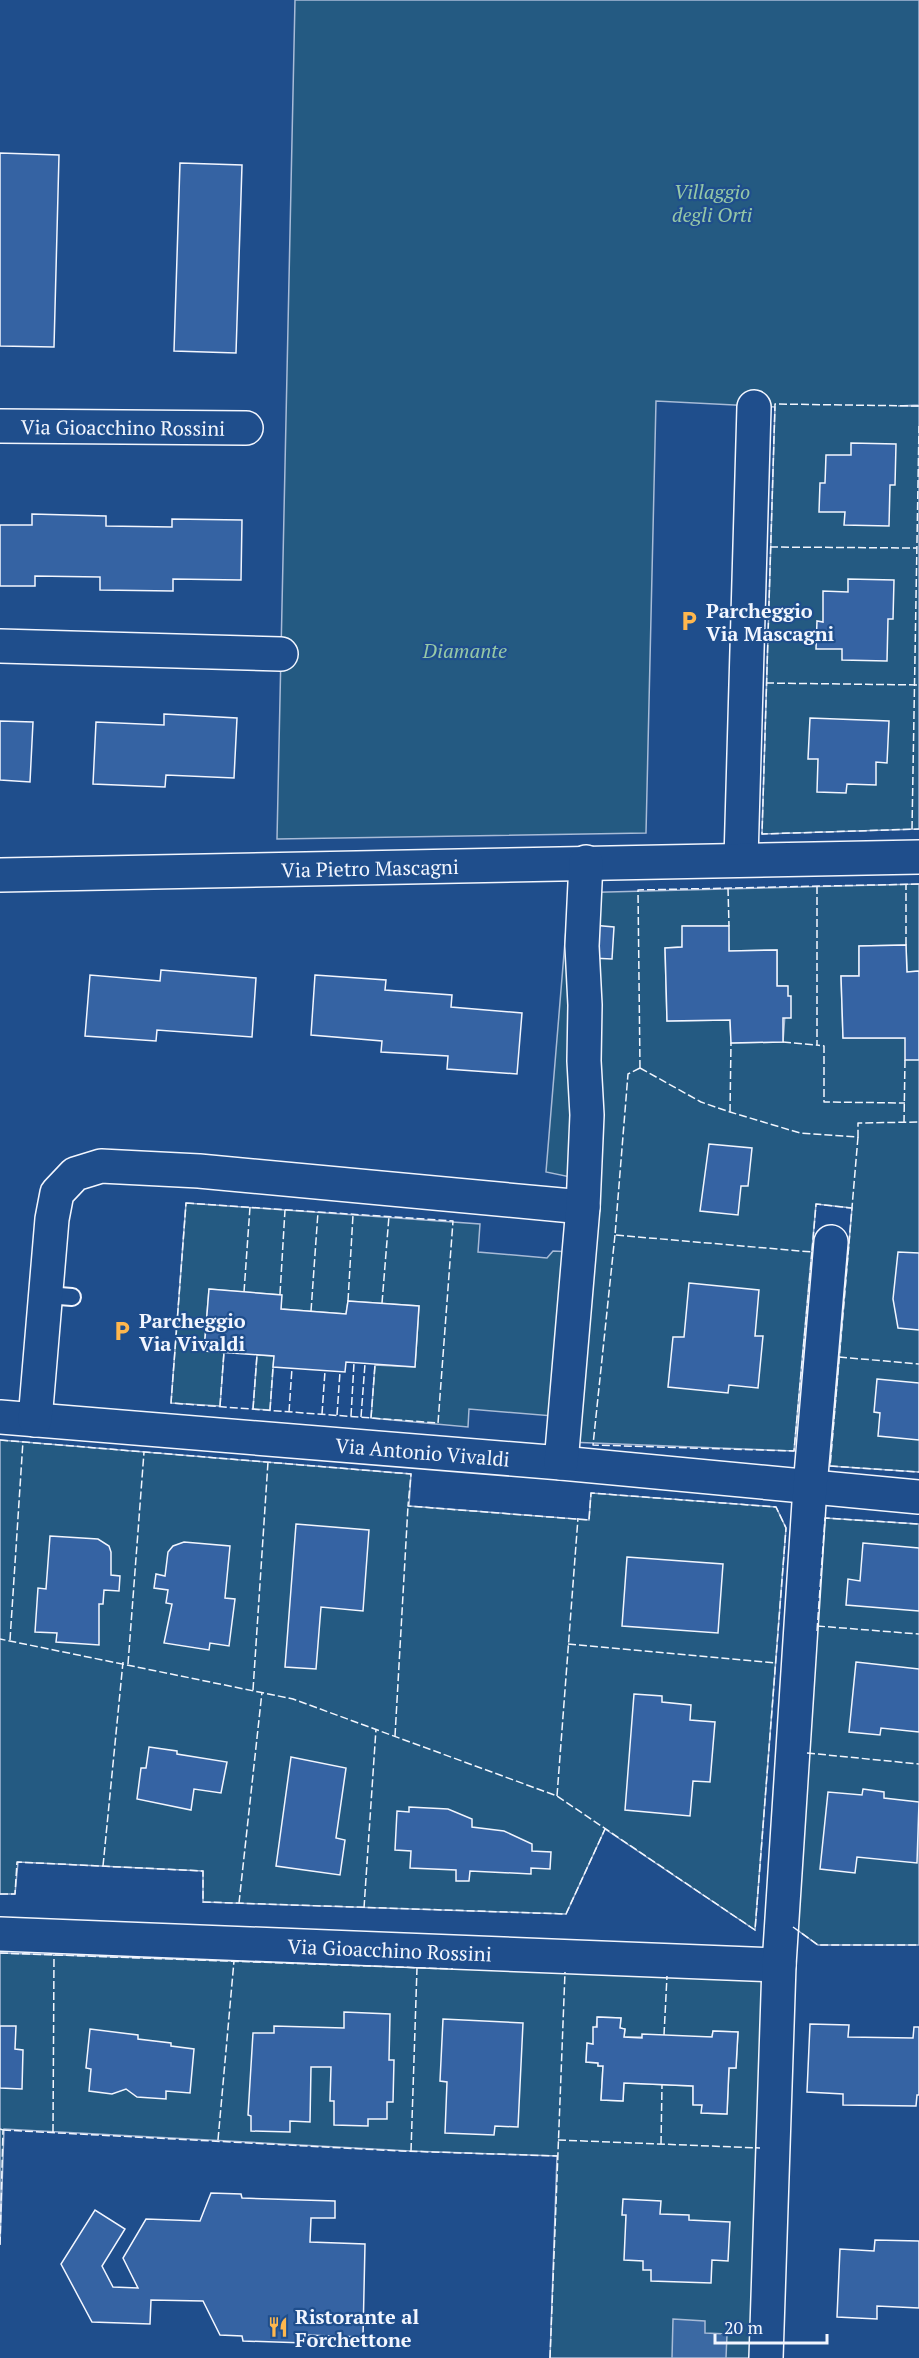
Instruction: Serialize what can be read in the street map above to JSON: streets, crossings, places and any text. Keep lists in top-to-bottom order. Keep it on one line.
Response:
{"streets":{"street":["Via Gioacchino Rossini","Via Pietro Mascagni","Via Antonio Vivaldi"]},"parks":["Villaggio degli Orti","Diamante"],"places":{"parking":["Parcheggio Via Mascagni","Parcheggio Via Vivaldi"],"restaurant":["Ristorante al Forchettone"]},"scale_bar":"20 m"}
